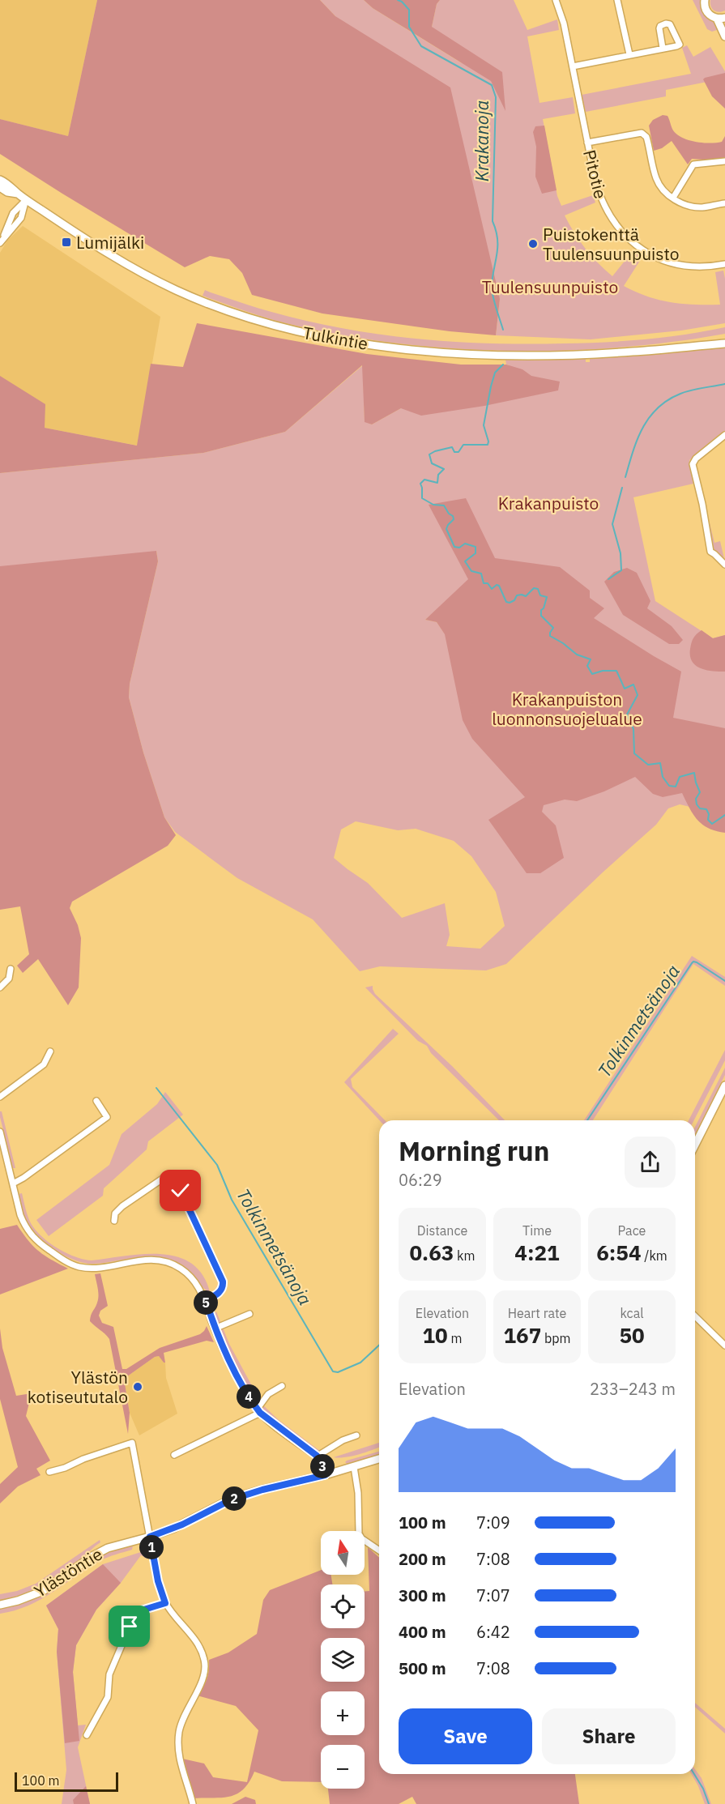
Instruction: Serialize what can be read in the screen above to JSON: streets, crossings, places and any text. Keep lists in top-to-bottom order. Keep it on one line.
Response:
{"streets":{"main road":["Tulkintie","Ylästöntie"],"street":["Pitotie"]},"water":["Krakanoja","Tolkinmetsänoja"],"parks":["Tuulensuunpuisto","Krakanpuisto","Krakanpuiston luonnonsuojelualue"],"places":{"transit":["Lumijälki"],"other":["Puistokenttä Tuulensuunpuisto","Ylästön kotiseututalo"]},"scale_bar":"100 m","north":"top","page":{"heading":["Morning run","06:29"],"stats":[["Distance","0.63 km"],["Time","4:21"],["Pace","6:54 /km"],["Elevation","10 m"],["Heart rate","167 bpm"],["kcal","50"]],"pins":["5","4","3","2","1"],"chart":["Elevation","233–243 m"],"list":[{"name":"100 m","note":"7:09"},{"name":"200 m","note":"7:08"},{"name":"300 m","note":"7:07"},{"name":"400 m","note":"6:42"},{"name":"500 m","note":"7:08"}],"map_buttons":["+","−"],"buttons":["Save","Share"],"scale":"100 m"}}
